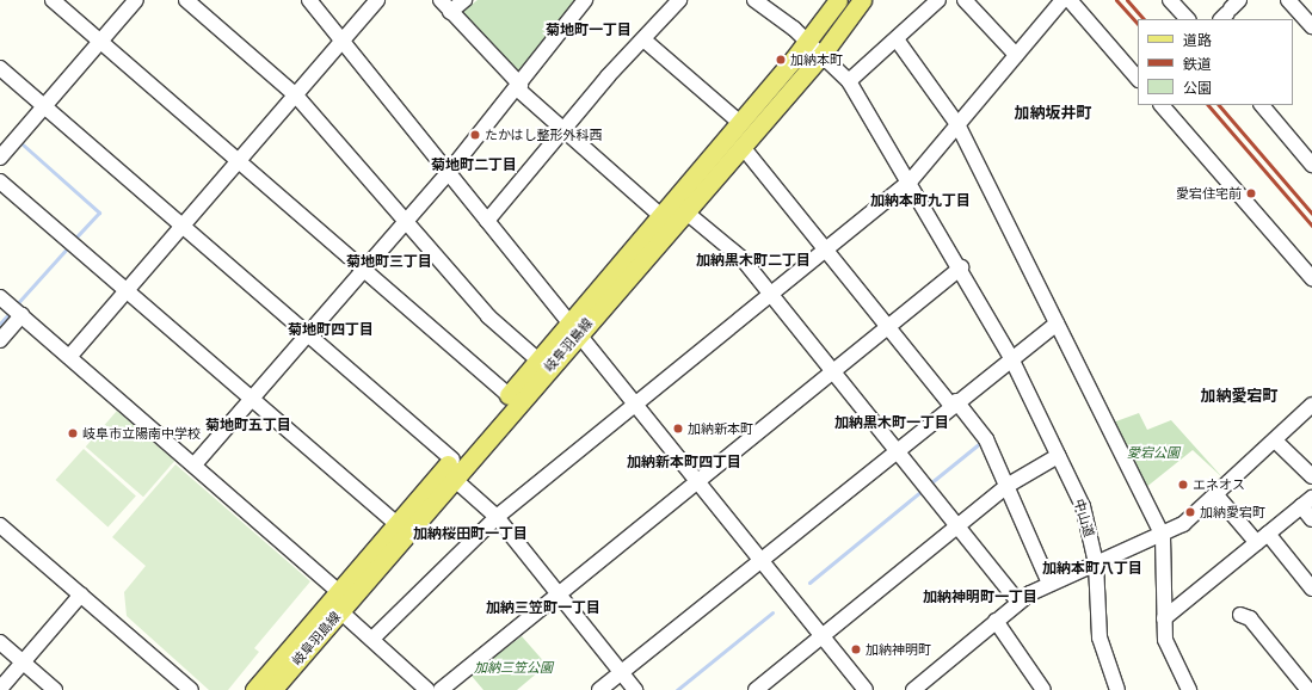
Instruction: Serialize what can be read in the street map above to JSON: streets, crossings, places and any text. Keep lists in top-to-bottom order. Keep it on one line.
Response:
{"streets":{"main road":["岐阜羽島線"],"street":["中山道"]},"districts":["菊地町一丁目","加納坂井町","菊地町二丁目","加納本町九丁目","加納黒木町二丁目","菊地町三丁目","菊地町四丁目","加納愛宕町","加納黒木町一丁目","菊地町五丁目","加納新本町四丁目","加納桜田町一丁目","加納本町八丁目","加納神明町一丁目","加納三笠町一丁目"],"parks":["愛宕公園","加納三笠公園"],"places":["加納本町","たかはし整形外科西","愛宕住宅前","加納新本町","岐阜市立陽南中学校","エネオス","加納愛宕町","加納神明町"],"legend":["道路","鉄道","公園"]}
